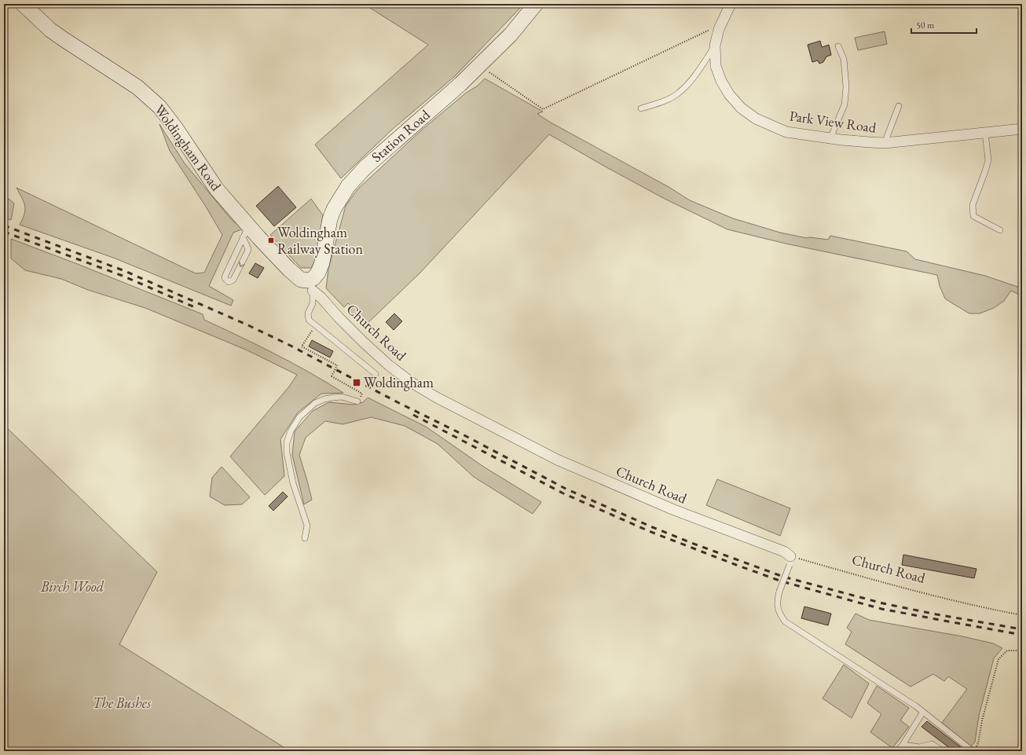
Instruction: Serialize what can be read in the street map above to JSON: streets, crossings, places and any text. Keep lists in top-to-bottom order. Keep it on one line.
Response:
{"streets":{"street":["Park View Road","Station Road","Woldingham Road","Church Road"]},"crossings":[["Station Road","Woldingham Road"],["Station Road","Church Road"],["Woldingham Road","Church Road"]],"parks":["Birch Wood","The Bushes"],"places":{"transit":["Woldingham Railway Station","Woldingham"]},"scale_bar":"50 m"}
